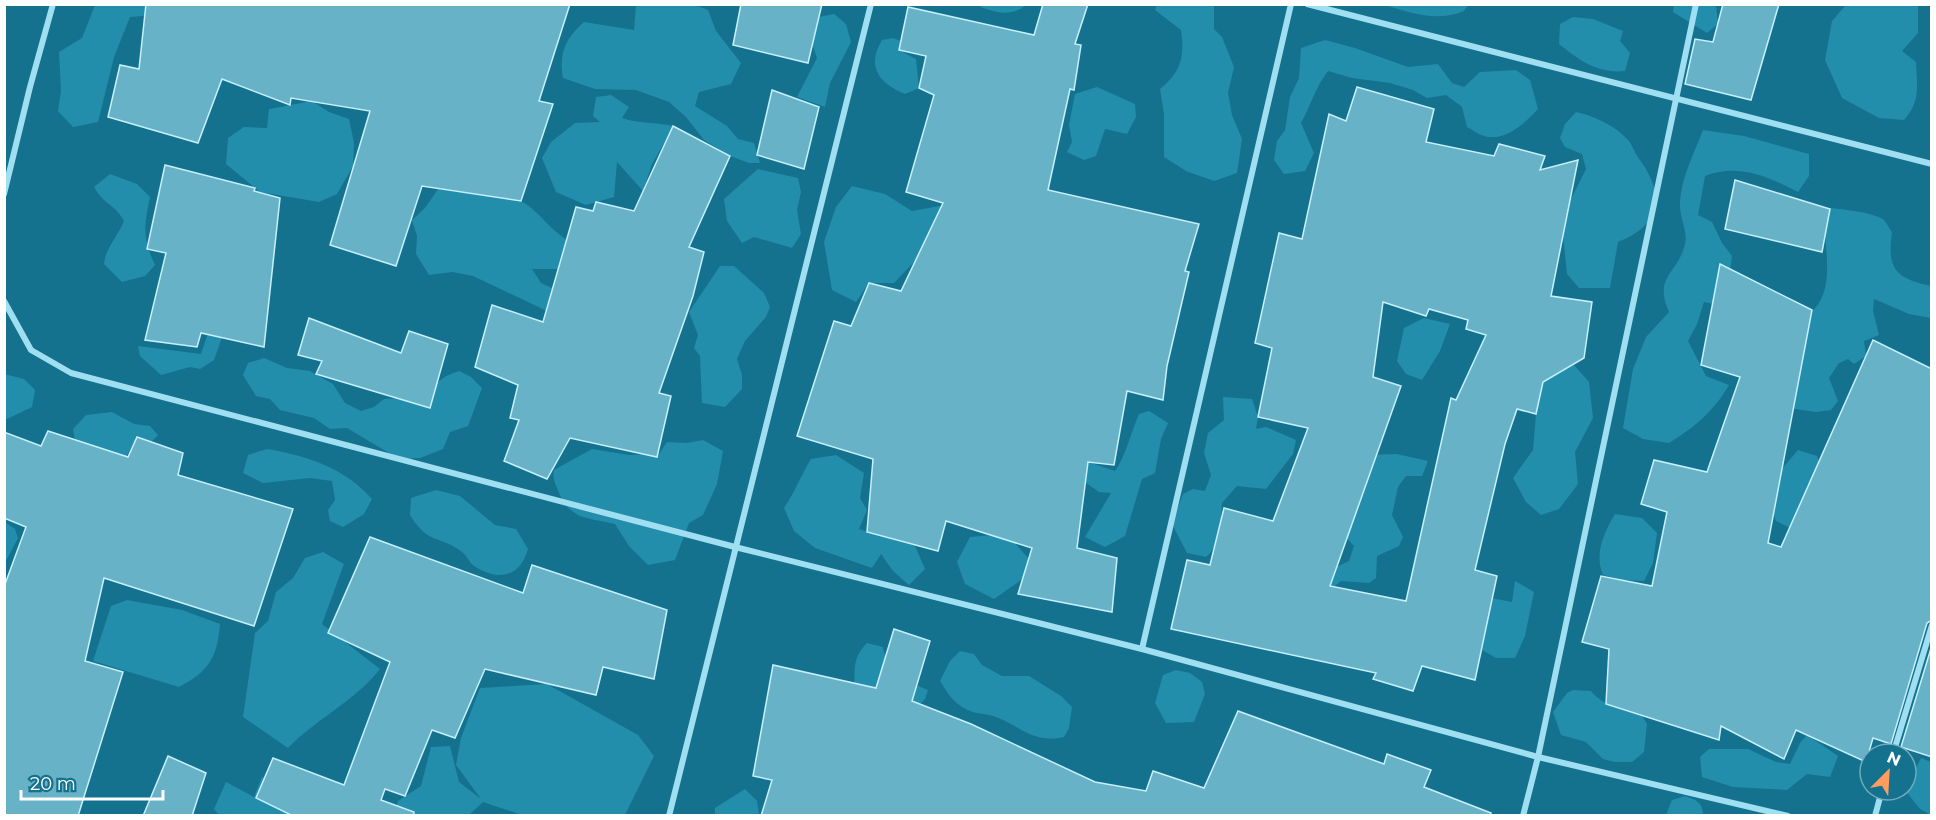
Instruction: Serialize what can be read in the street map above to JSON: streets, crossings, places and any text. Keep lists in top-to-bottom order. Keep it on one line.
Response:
{"scale_bar":"20 m","north":"top right"}
